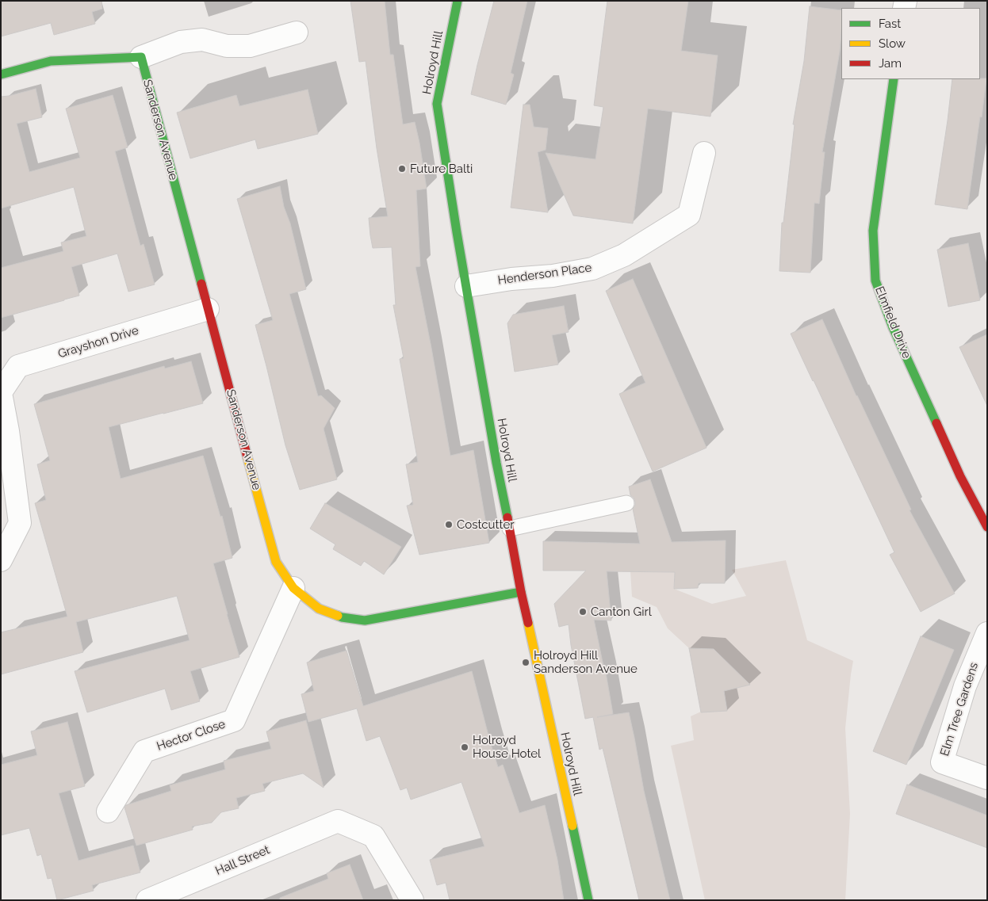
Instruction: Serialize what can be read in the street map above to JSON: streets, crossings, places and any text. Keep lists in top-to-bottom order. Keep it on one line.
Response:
{"streets":{"street":["Holroyd Hill","Sanderson Avenue","Henderson Place","Elmfield Drive","Grayshon Drive","Elm Tree Gardens","Hector Close","Hall Street"]},"crossings":[["Holroyd Hill","Sanderson Avenue"],["Holroyd Hill","Henderson Place"],["Sanderson Avenue","Grayshon Drive"],["Sanderson Avenue","Hector Close"]],"places":["Future Balti","Costcutter","Canton Girl","Holroyd Hill Sanderson Avenue","Holroyd House Hotel"],"legend":["Fast","Slow","Jam"]}
